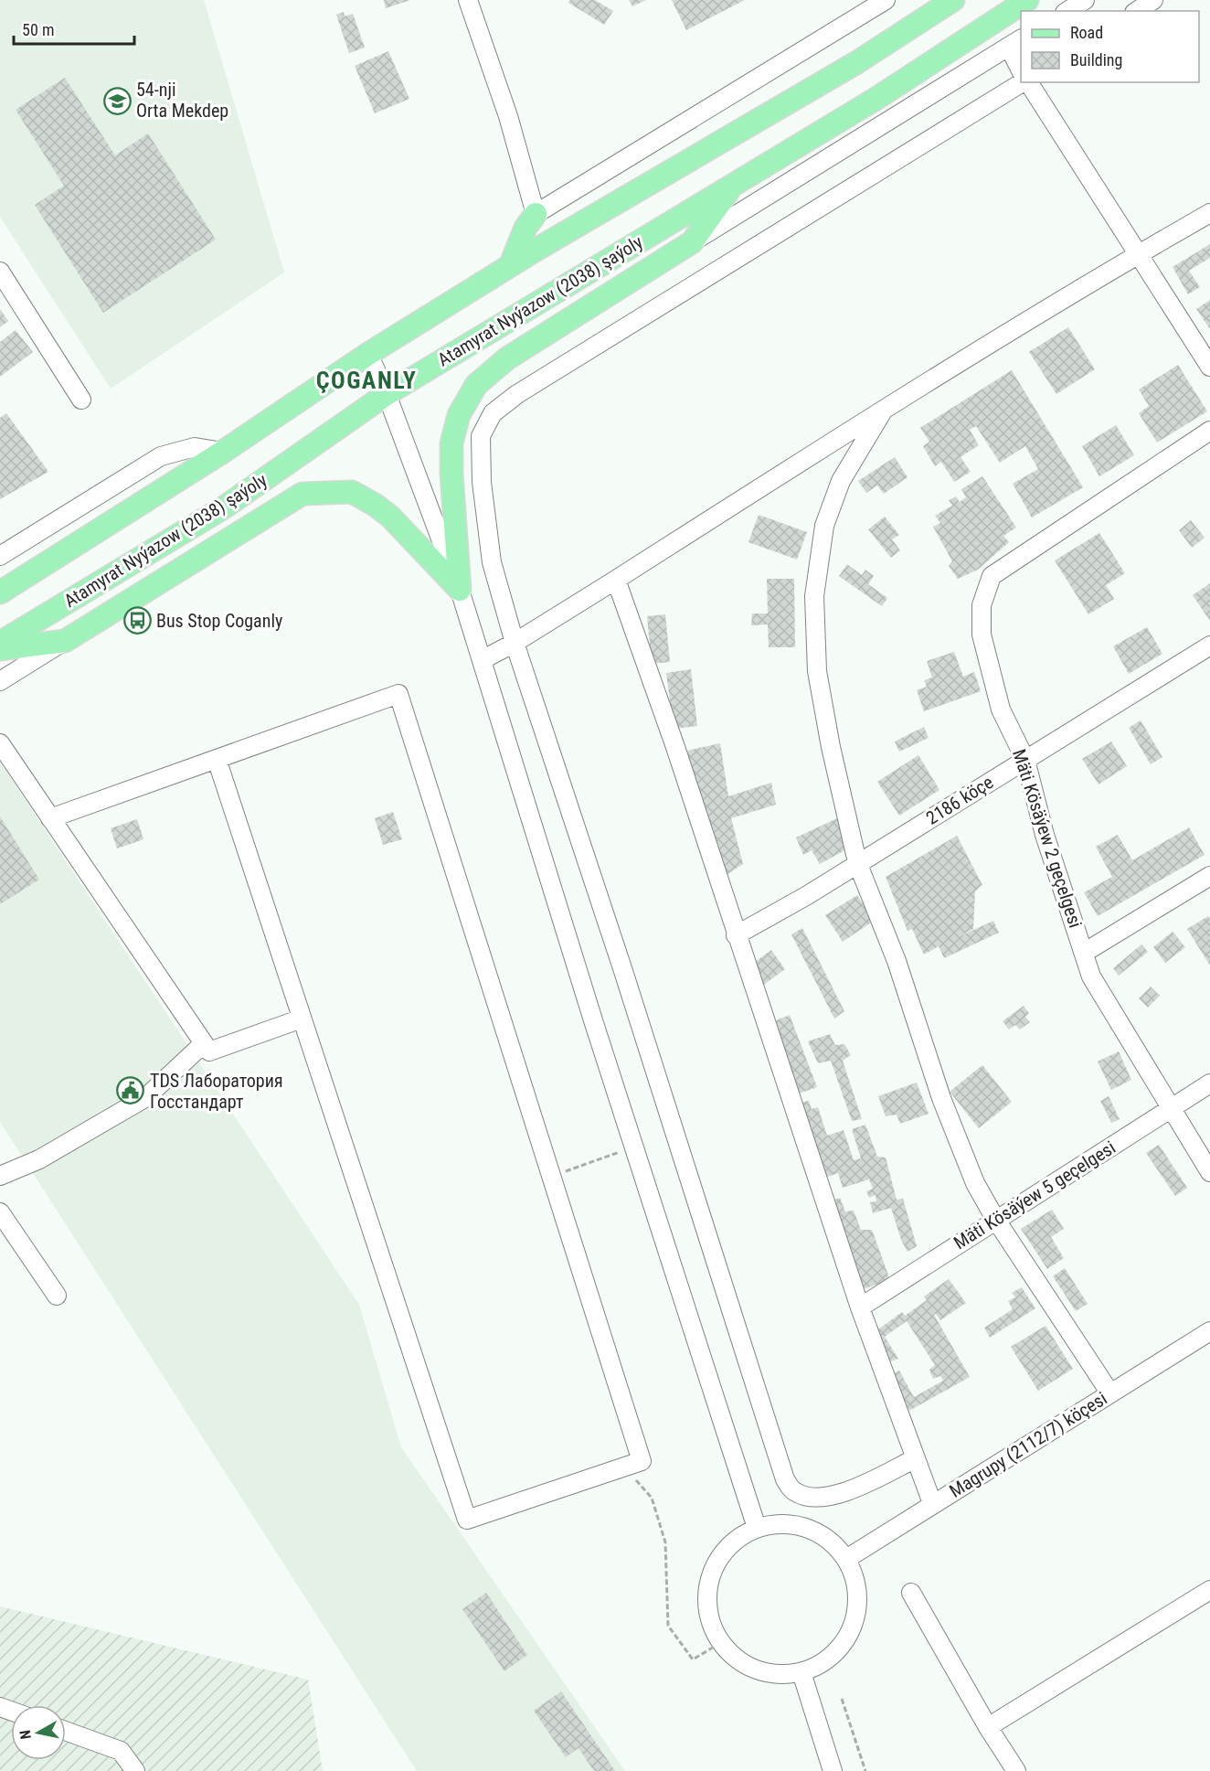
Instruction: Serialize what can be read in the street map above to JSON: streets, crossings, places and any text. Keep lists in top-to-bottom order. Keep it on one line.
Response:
{"streets":{"main road":["Atamyrat Nyýazow (2038) şaýoly"],"street":["2186 köçe","Mäti Kösäýew 2 geçelgesi","Mäti Kösäýew 5 geçelgesi","Magrupy (2112/7) köçesi"]},"crossings":[["2186 köçe","Mäti Kösäýew 2 geçelgesi"],["Mäti Kösäýew 2 geçelgesi","Mäti Kösäýew 5 geçelgesi"]],"districts":["ÇOGANLY"],"places":{"school or university":["54-nji Orta Mekdep"],"bus stop":["Bus Stop Coganly"],"public building":["TDS Лаборатория Госстандарт"]},"legend":["Road","Building"],"scale_bar":"50 m","north":"left"}
